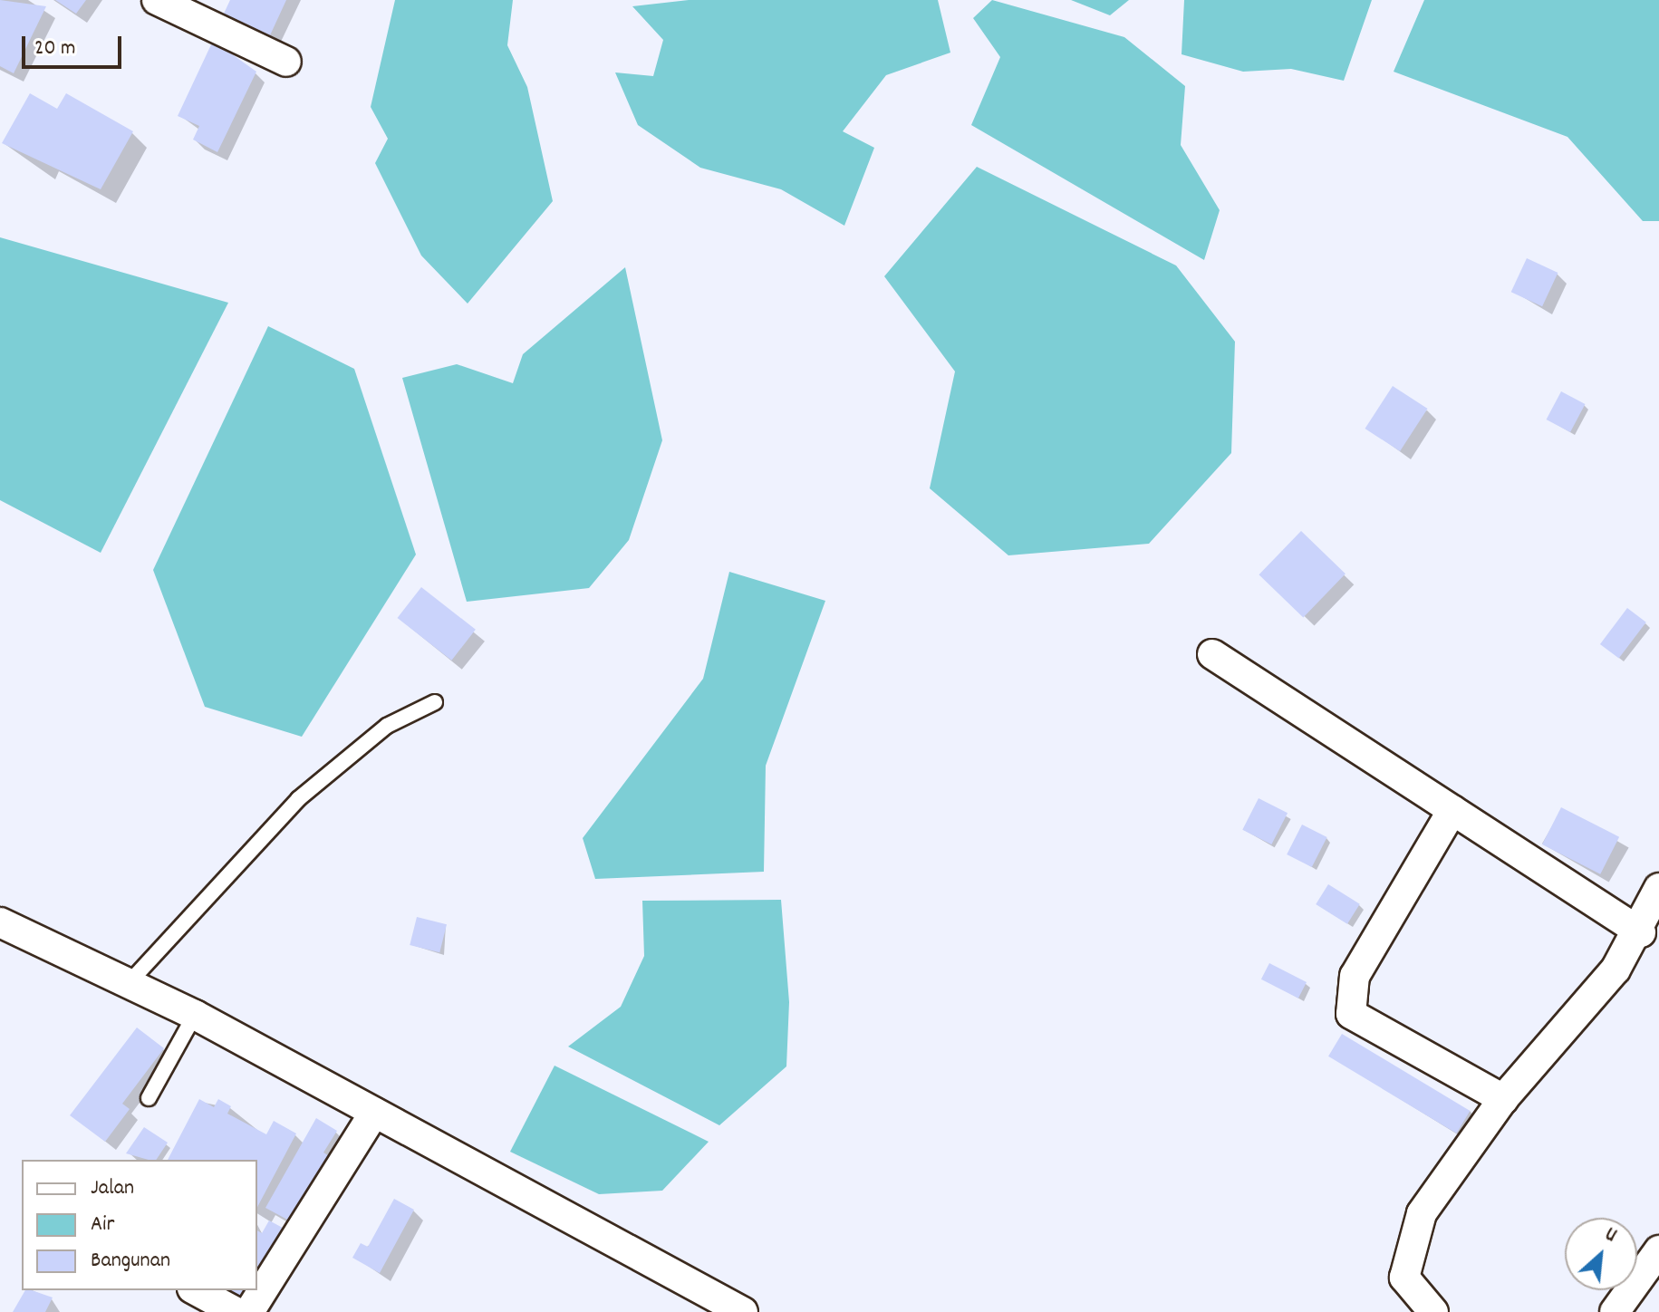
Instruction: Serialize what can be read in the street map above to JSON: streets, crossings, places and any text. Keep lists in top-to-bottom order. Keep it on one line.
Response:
{"legend":["Jalan","Air","Bangunan"],"scale_bar":"20 m","north":"top right"}
